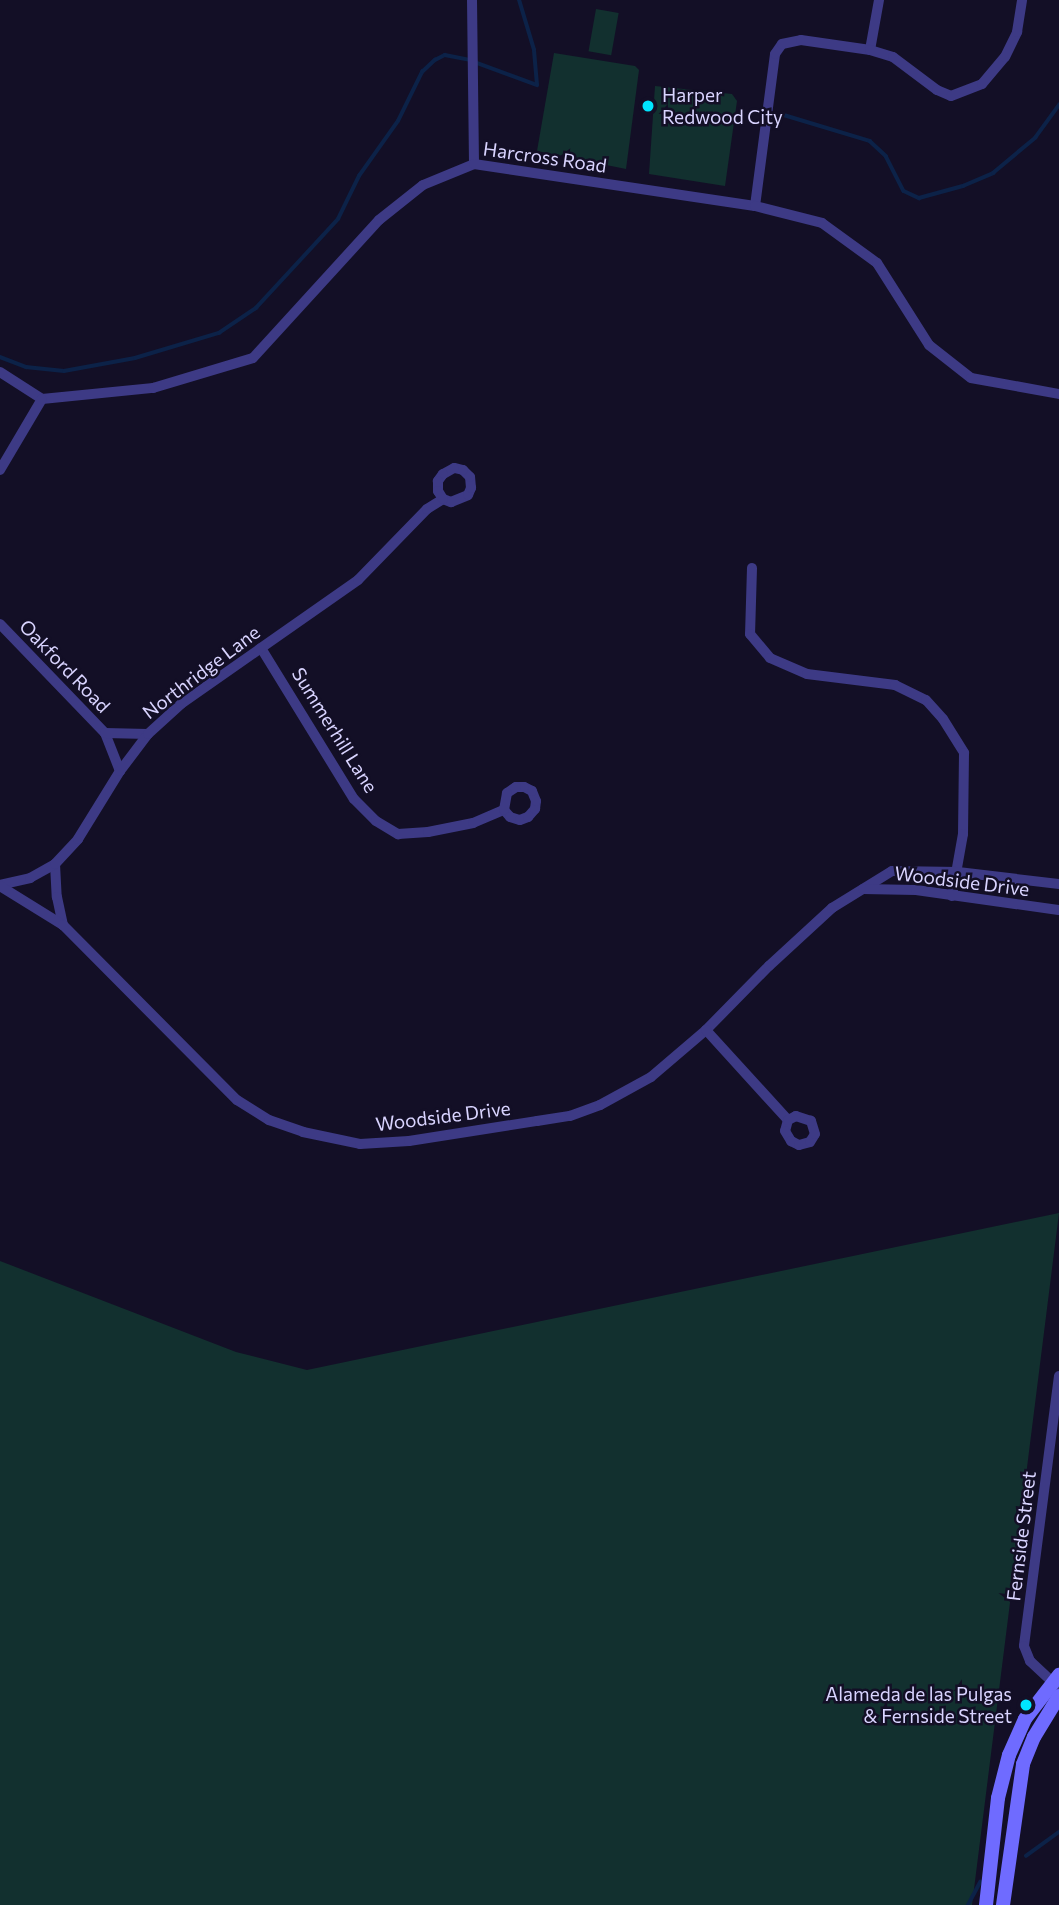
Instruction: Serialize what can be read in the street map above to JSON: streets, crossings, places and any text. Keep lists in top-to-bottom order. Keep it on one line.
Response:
{"streets":{"street":["Harcross Road","Oakford Road","Northridge Lane","Summerhill Lane","Woodside Drive","Fernside Street"]},"crossings":[["Oakford Road","Northridge Lane"],["Northridge Lane","Summerhill Lane"],["Northridge Lane","Woodside Drive"]],"places":["Harper Redwood City","Alameda de las Pulgas & Fernside Street"]}
